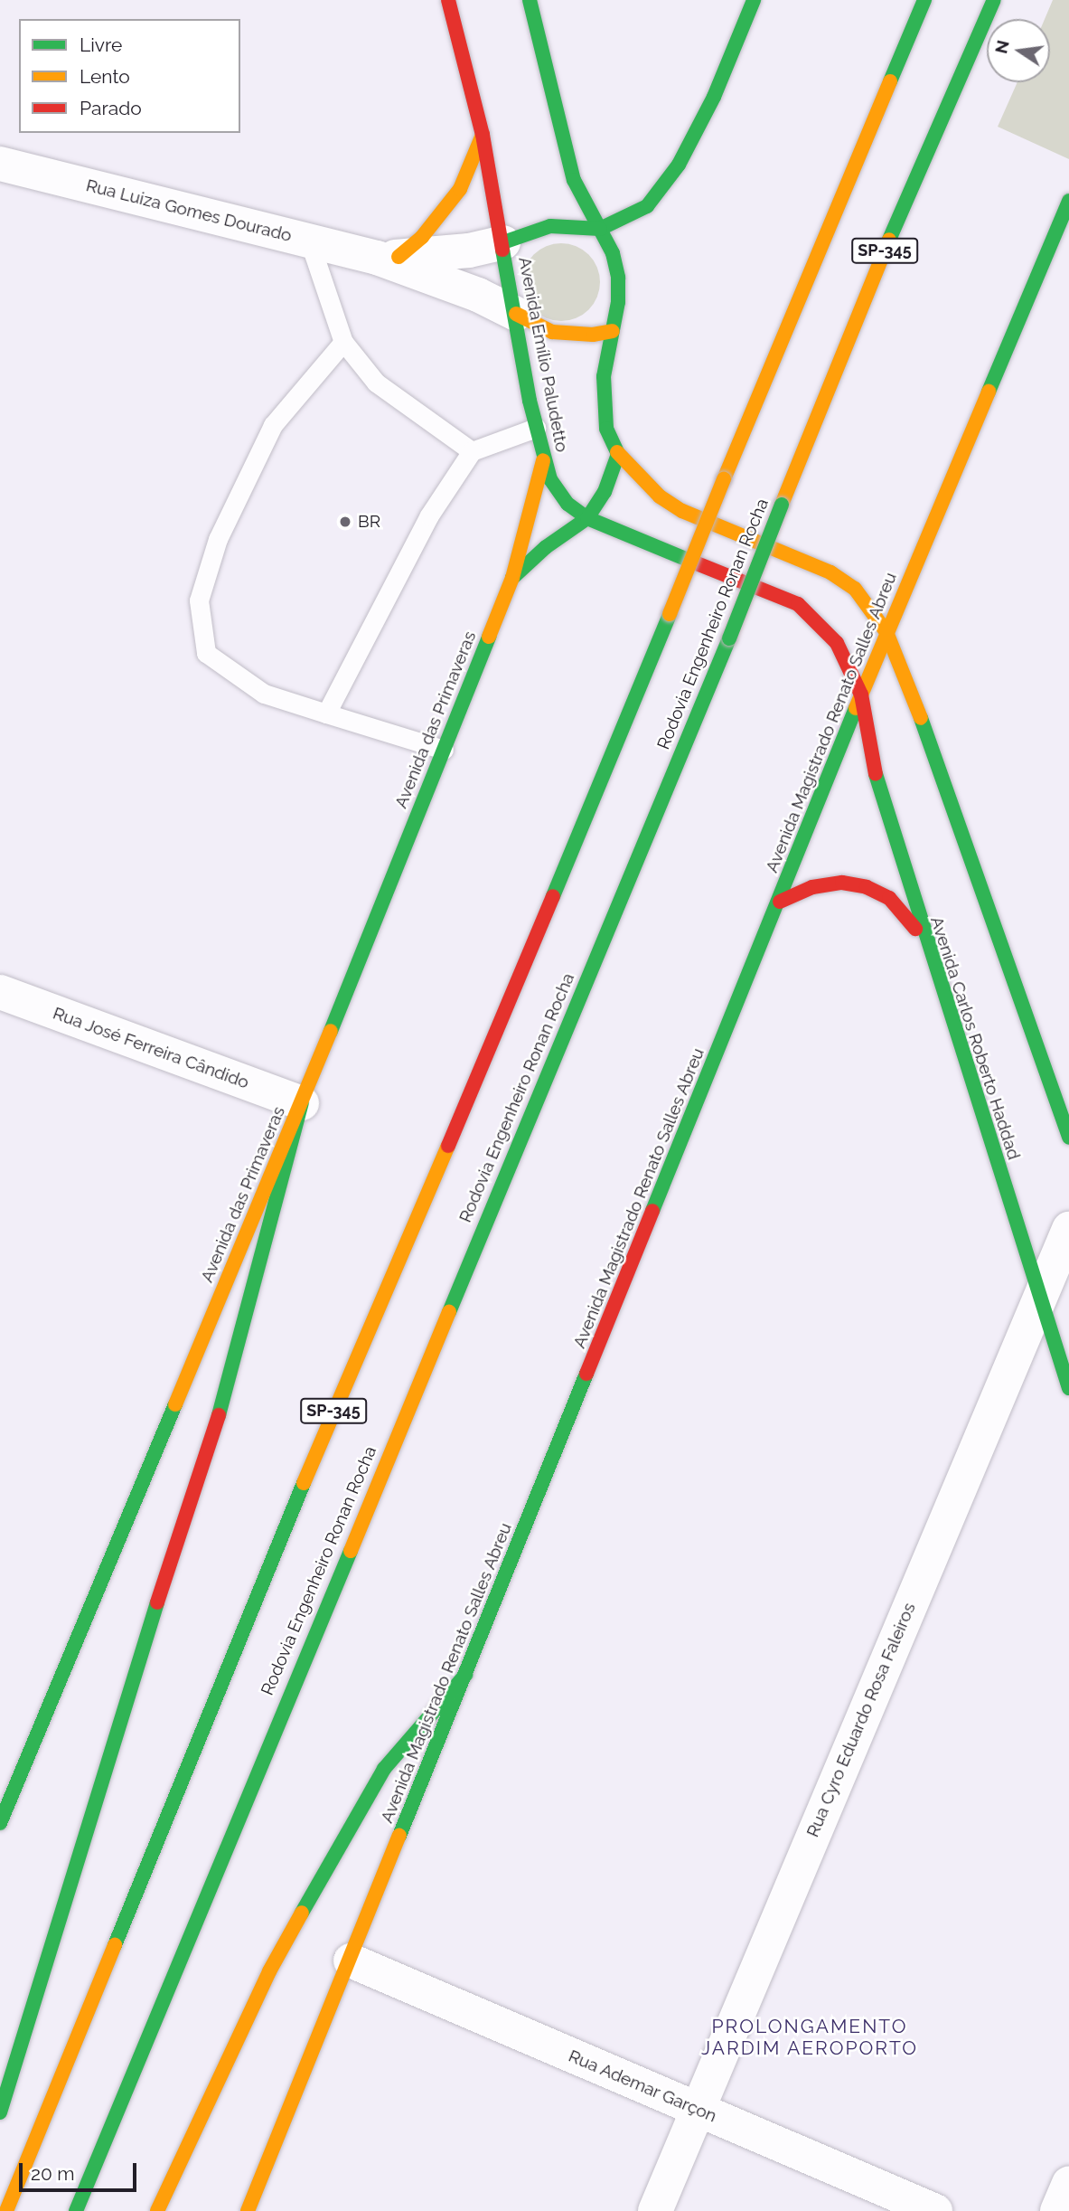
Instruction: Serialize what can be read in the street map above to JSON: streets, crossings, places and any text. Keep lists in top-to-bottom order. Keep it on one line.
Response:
{"streets":{"main road":["SP-345","Avenida Emílio Paludetto","Rodovia Engenheiro Ronan Rocha","Avenida das Primaveras","Avenida Magistrado Renato Salles Abreu","Avenida Carlos Roberto Haddad"],"street":["Rua Luiza Gomes Dourado","Rua José Ferreira Cândido","Rua Cyro Eduardo Rosa Faleiros","Rua Ademar Garçon"]},"crossings":[["Rua Luiza Gomes Dourado","Avenida Emílio Paludetto"],["Avenida Emílio Paludetto","Avenida das Primaveras"],["Avenida Emílio Paludetto","Avenida Magistrado Renato Salles Abreu"],["Avenida Emílio Paludetto","Avenida Carlos Roberto Haddad"],["Avenida das Primaveras","Rua José Ferreira Cândido"],["Avenida Magistrado Renato Salles Abreu","Avenida Carlos Roberto Haddad"],["Avenida Magistrado Renato Salles Abreu","Rua Ademar Garçon"],["Avenida Carlos Roberto Haddad","Rua Cyro Eduardo Rosa Faleiros"],["Rua Cyro Eduardo Rosa Faleiros","Rua Ademar Garçon"]],"districts":["PROLONGAMENTO JARDIM AEROPORTO"],"places":["BR"],"legend":["Livre","Lento","Parado"],"scale_bar":"20 m","north":"left"}
